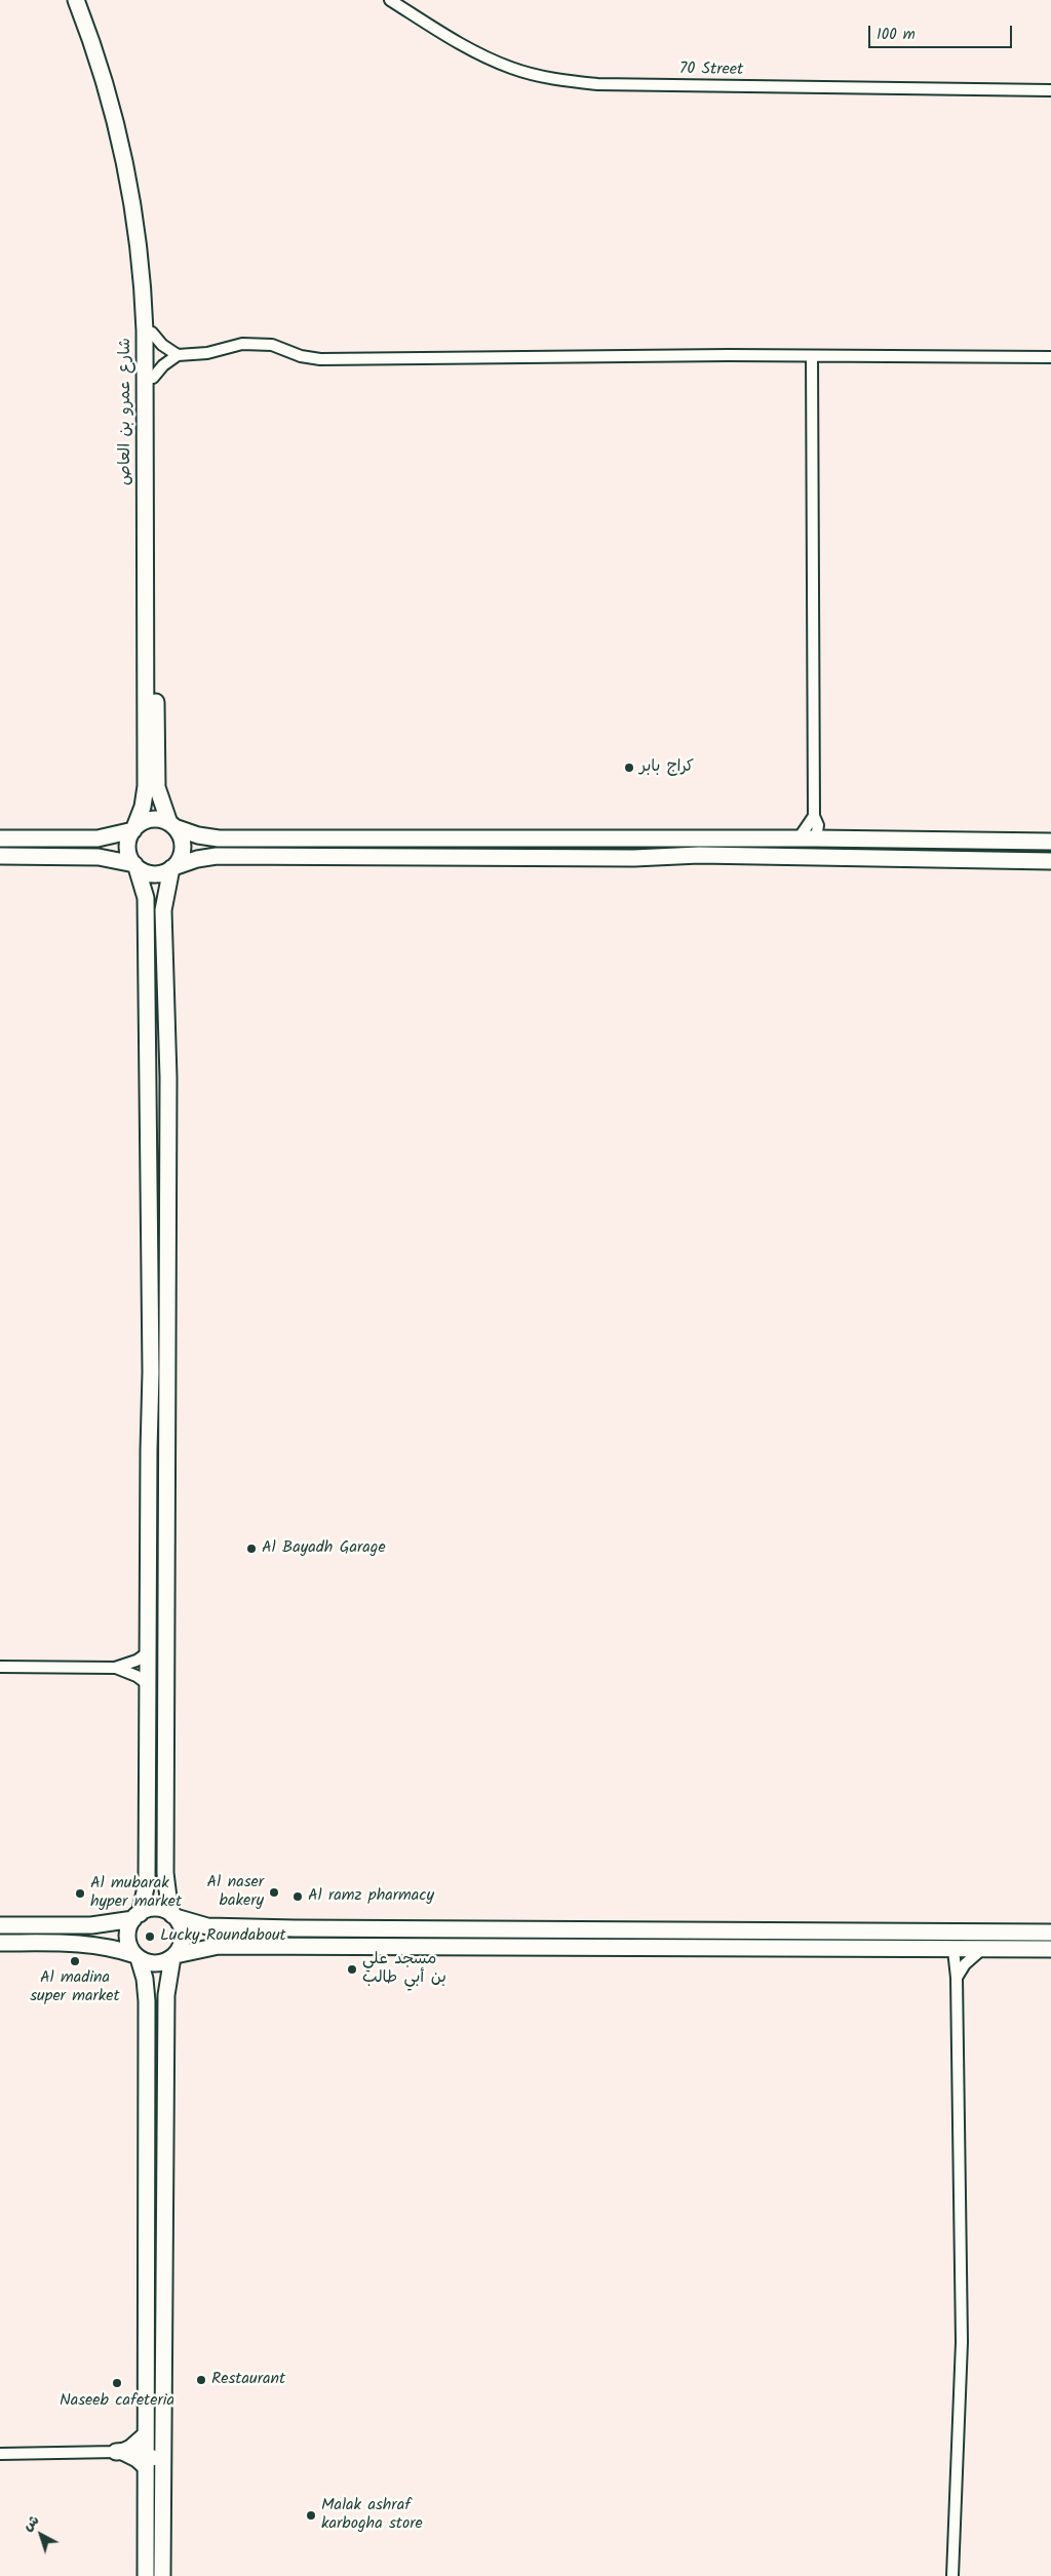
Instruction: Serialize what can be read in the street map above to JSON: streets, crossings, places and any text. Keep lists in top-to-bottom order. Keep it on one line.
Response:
{"streets":{"main road":["شارع عمرو بن العاص"],"street":["70 Street"]},"places":["كراج بابر","Al Bayadh Garage","Al naser bakery","Al mubarak hyper market","Al ramz pharmacy","Lucky Roundabout","Al madina super market","مسجد علي بن أبي طالب","Restaurant","Naseeb cafeteria","Malak ashraf karbogha store"],"scale_bar":"100 m","north":"top left"}
